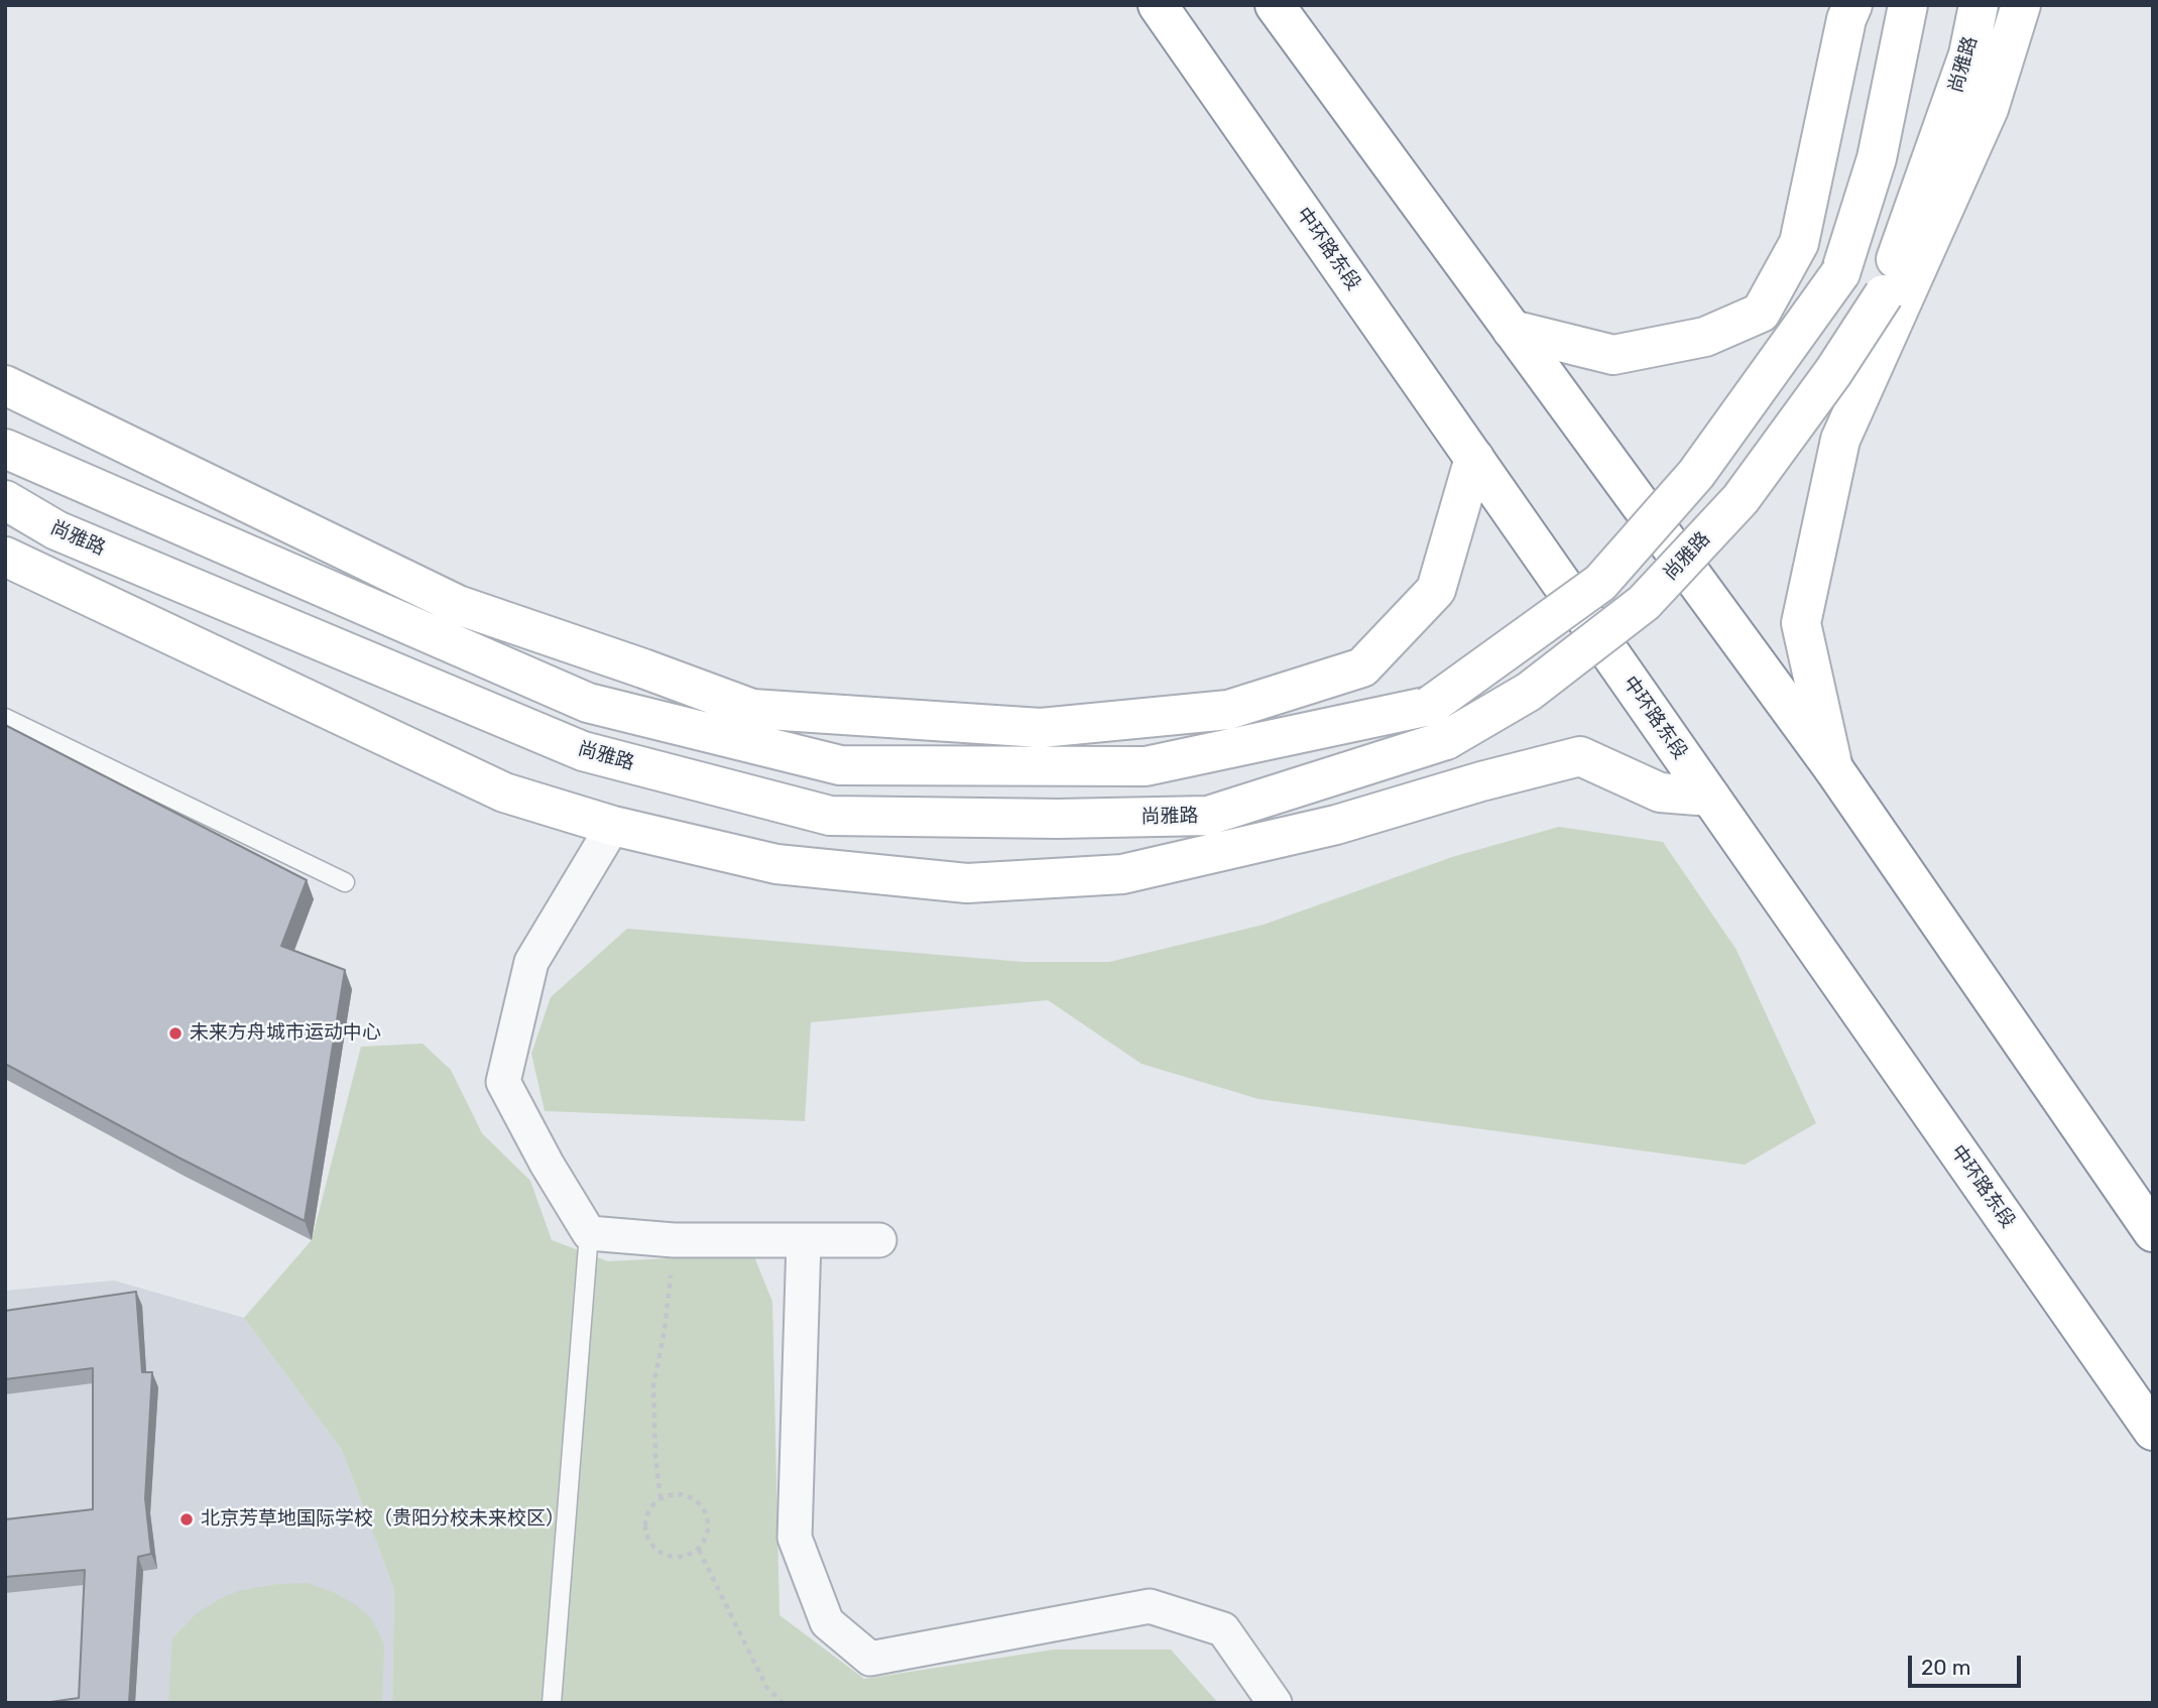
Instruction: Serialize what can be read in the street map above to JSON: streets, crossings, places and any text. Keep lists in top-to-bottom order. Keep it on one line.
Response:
{"streets":{"main road":["尚雅路","中环路东段"]},"places":["未来方舟城市运动中心","北京芳草地国际学校（贵阳分校未来校区）"],"scale_bar":"20 m"}
